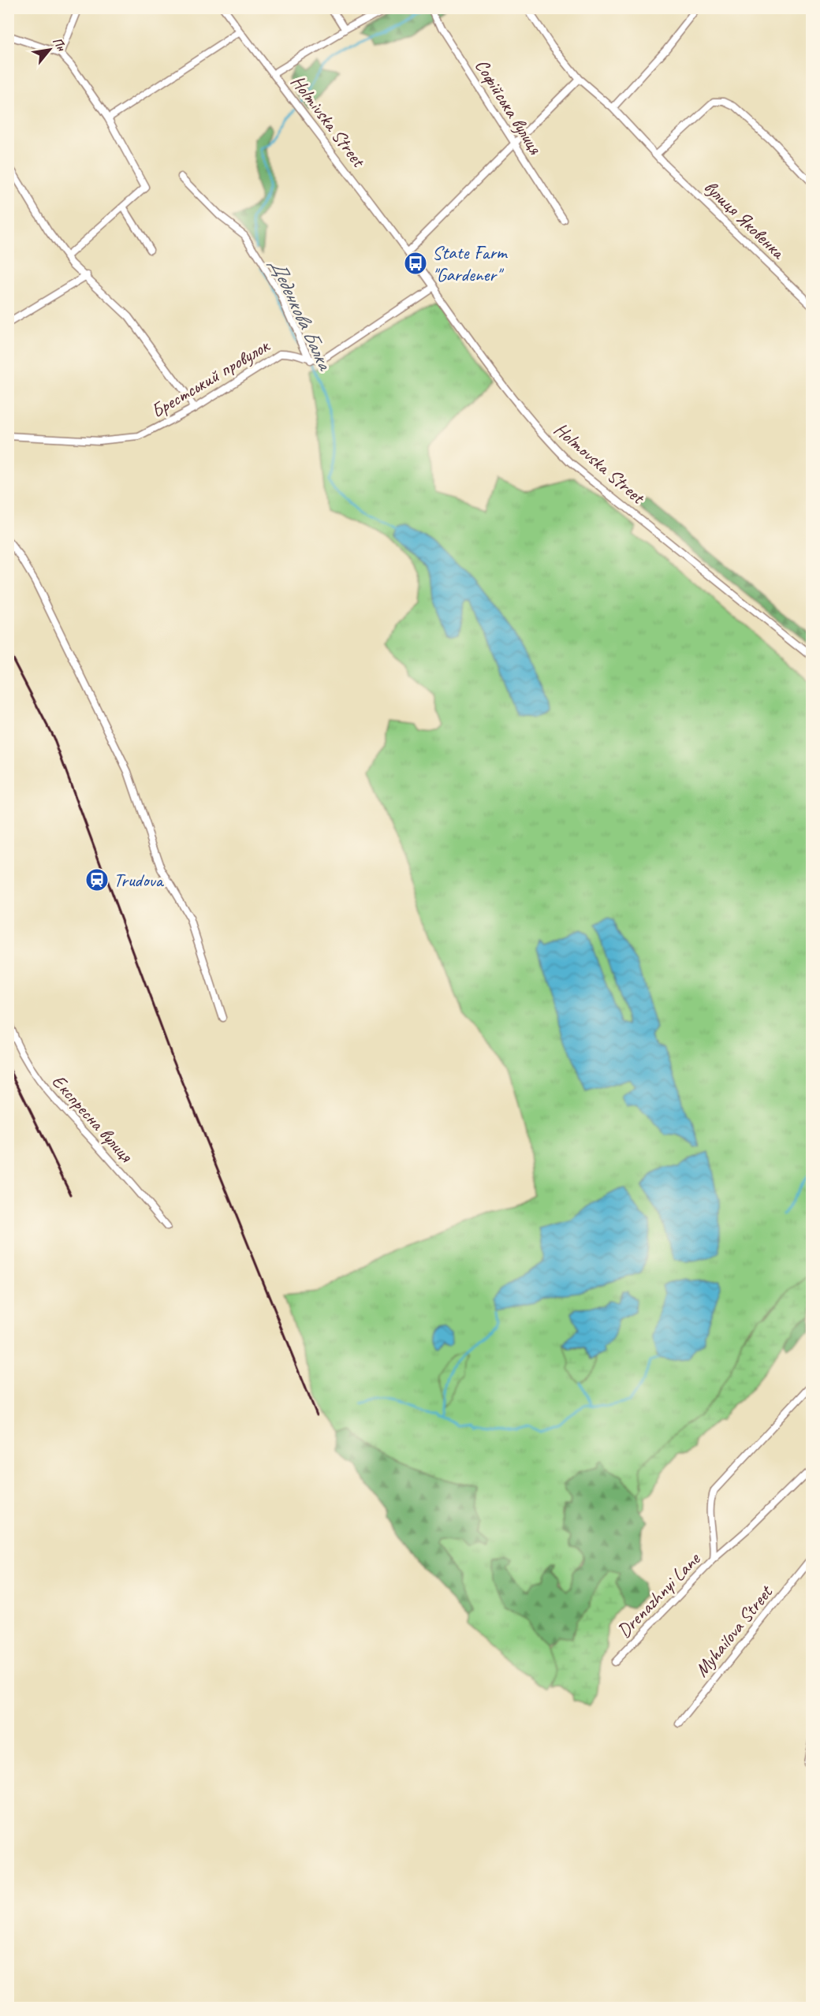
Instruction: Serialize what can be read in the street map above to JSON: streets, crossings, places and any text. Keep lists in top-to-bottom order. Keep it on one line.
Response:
{"streets":{"street":["Софійська вулиця","Holmivska Street","вулиця Яковенка","Брестський провулок","Holmovska Street","Експресна вулиця","Drenazhnyi Lane","Myhailova Street"]},"crossings":[["Holmivska Street","Holmovska Street"]],"water":["Деденкова Балка"],"places":{"bus stop":["State Farm \"Gardener\""],"station":["Trudova"]},"north":"top right"}
